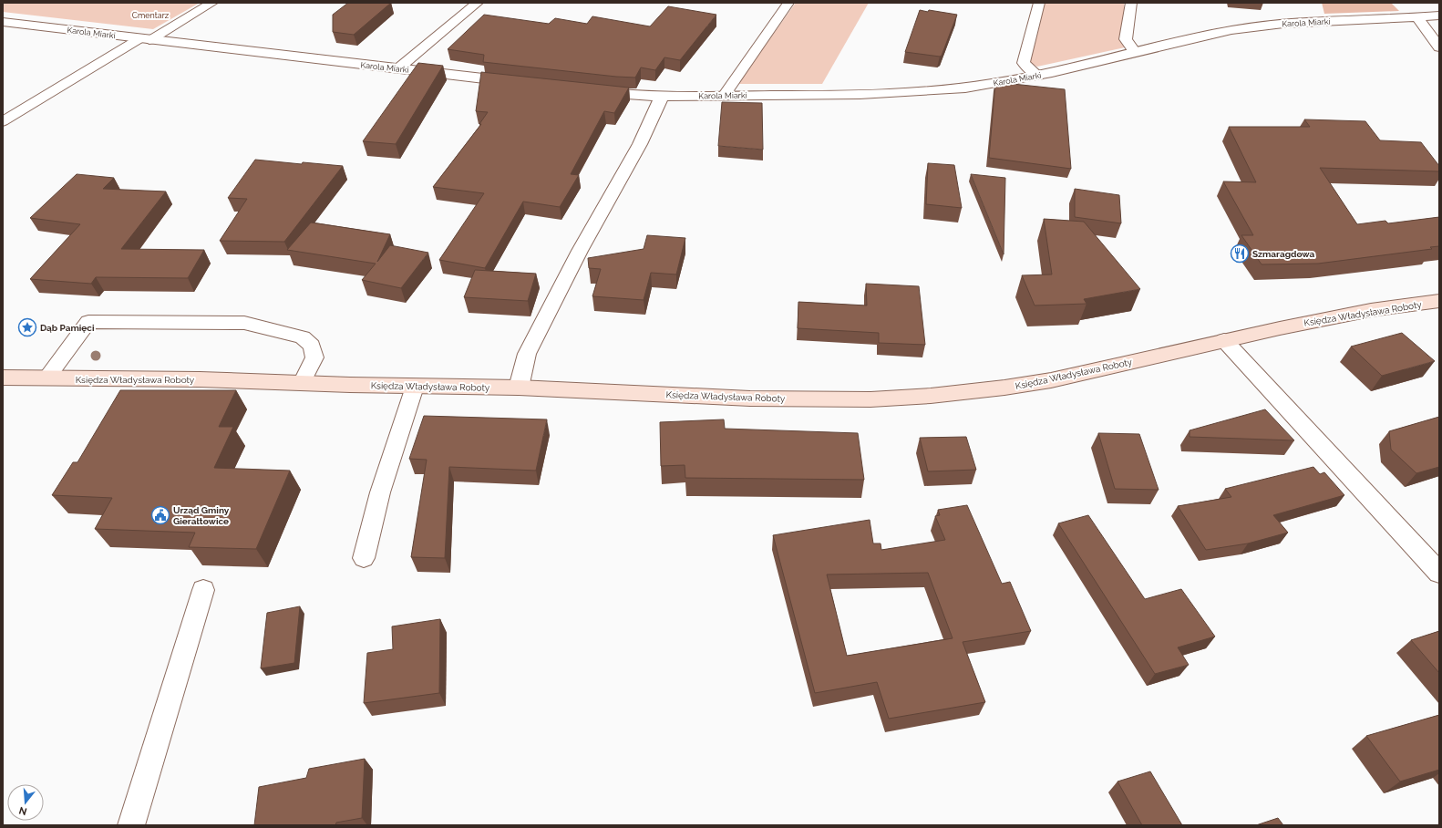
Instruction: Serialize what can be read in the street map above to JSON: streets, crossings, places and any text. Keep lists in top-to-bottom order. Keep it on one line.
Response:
{"streets":{"main road":["Księdza Władysława Roboty"],"street":["Karola Miarki"]},"parks":["Cmentarz"],"places":{"restaurant":["Szmaragdowa"],"place":["Dąb Pamięci"],"public building":["Urząd Gminy Gierałtowice"]},"north":"bottom"}
